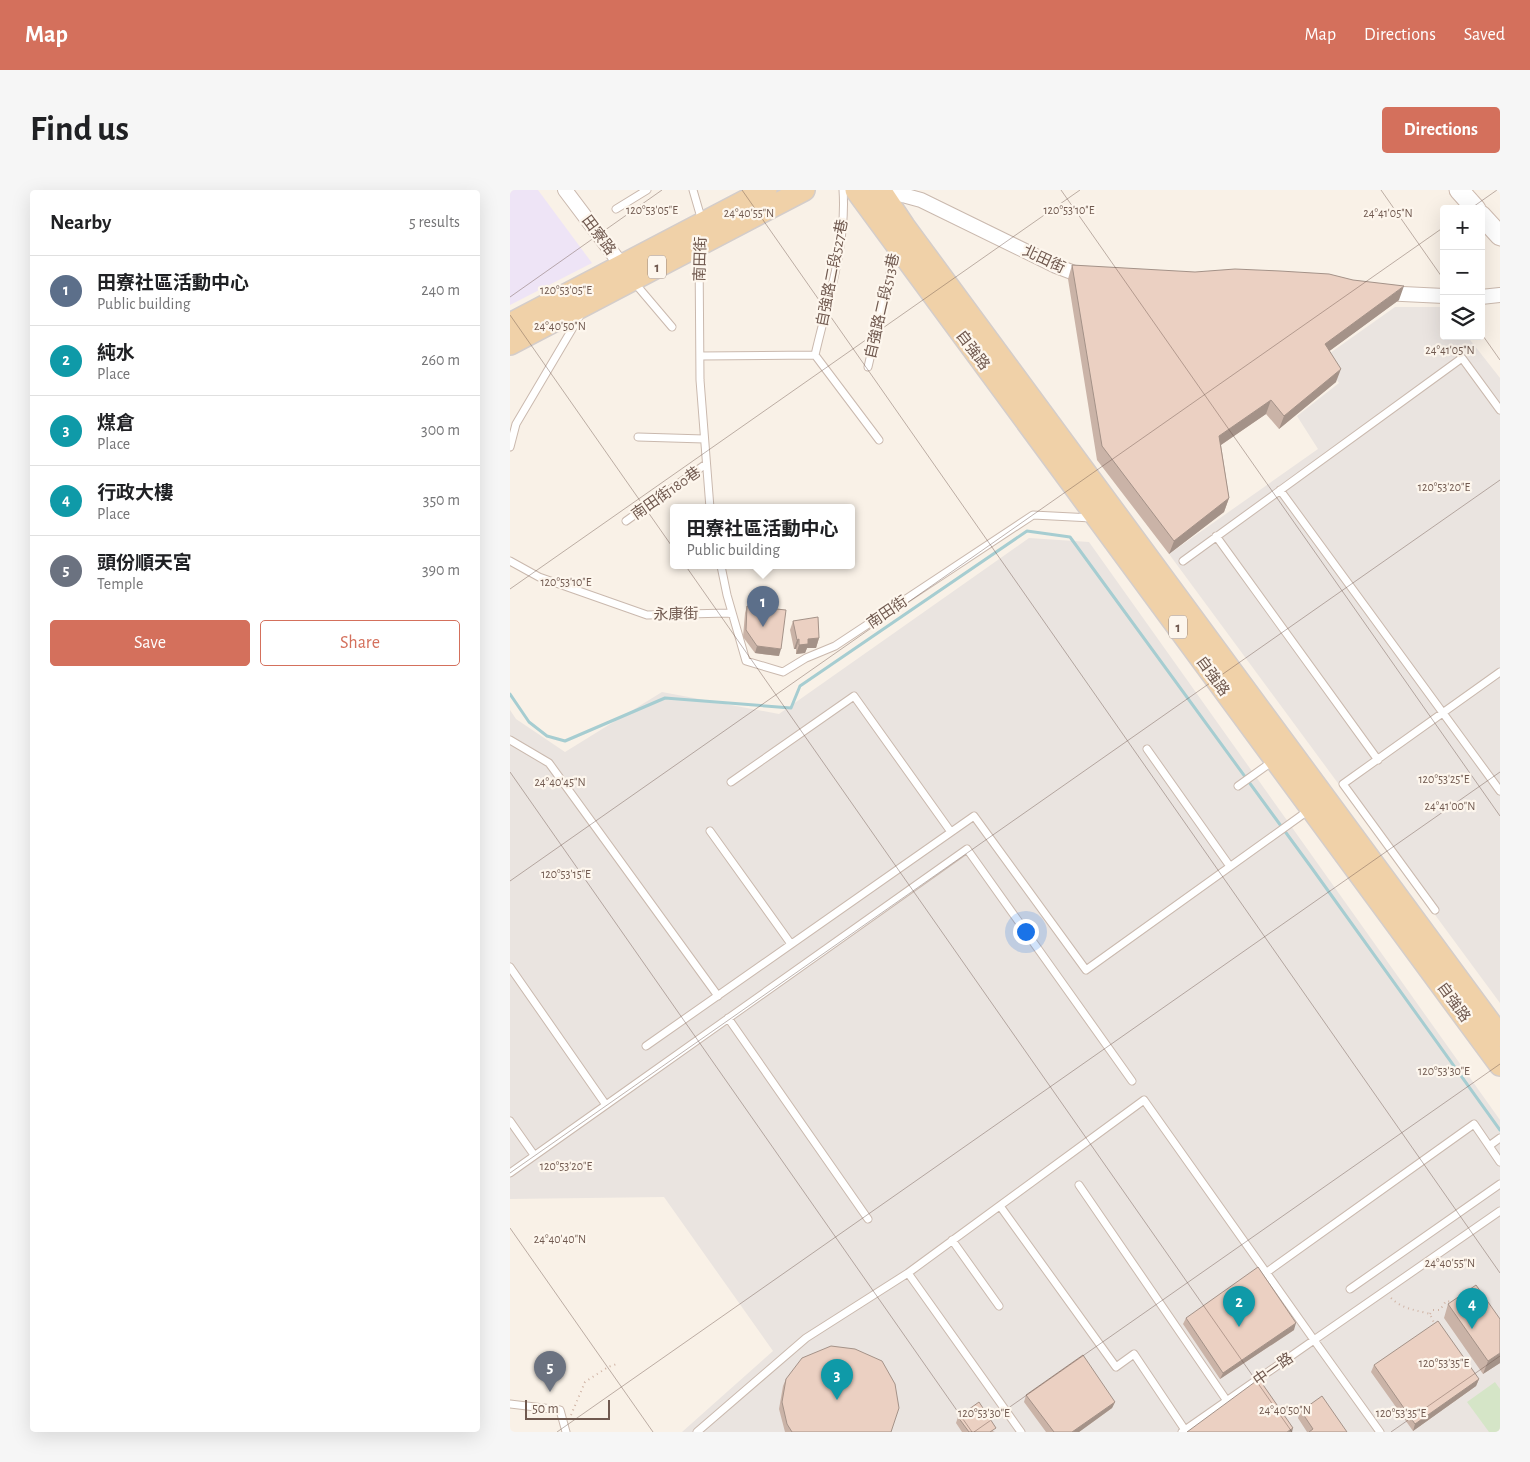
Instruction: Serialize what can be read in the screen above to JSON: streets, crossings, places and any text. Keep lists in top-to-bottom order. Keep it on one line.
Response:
{"streets":{"main road":["1","自強路"],"street":["田寮路","北田街"],"lane":["南田街","自強路二段527巷","自強路二段513巷","南田街180巷","永康街","中一路"]},"crossings":[["田寮路","1"],["南田街","1"],["南田街","自強路"],["南田街","南田街180巷"],["南田街","永康街"],["北田街","自強路"],["自強路二段513巷","自強路"]],"scale_bar":"50 m","page":{"header":"Map","nav":["Map","Directions","Saved"],"buttons":["Directions",["Save","Share"]],"title":"Find us","heading":["Nearby","5 results"],"map_buttons":["+","−"],"list":[{"mark":"1","name":"田寮社區活動中心","note":"Public building","value":"240 m"},{"mark":"2","name":"純水","note":"Place","value":"260 m"},{"mark":"3","name":"煤倉","note":"Place","value":"300 m"},{"mark":"4","name":"行政大樓","note":"Place","value":"350 m"},{"mark":"5","name":"頭份順天宮","note":"Temple","value":"390 m"}],"popup":["田寮社區活動中心","Public building"],"pins":["1","2","4","5","3"],"scale":"50 m"},"coordinates":["120°53'05\"E","120°53'10\"E","24°40'55\"N","24°41'05\"N","24°40'50\"N","120°53'20\"E","120°53'25\"E","24°40'45\"N","24°41'00\"N","120°53'15\"E","120°53'30\"E","24°40'40\"N","120°53'35\"E"]}
